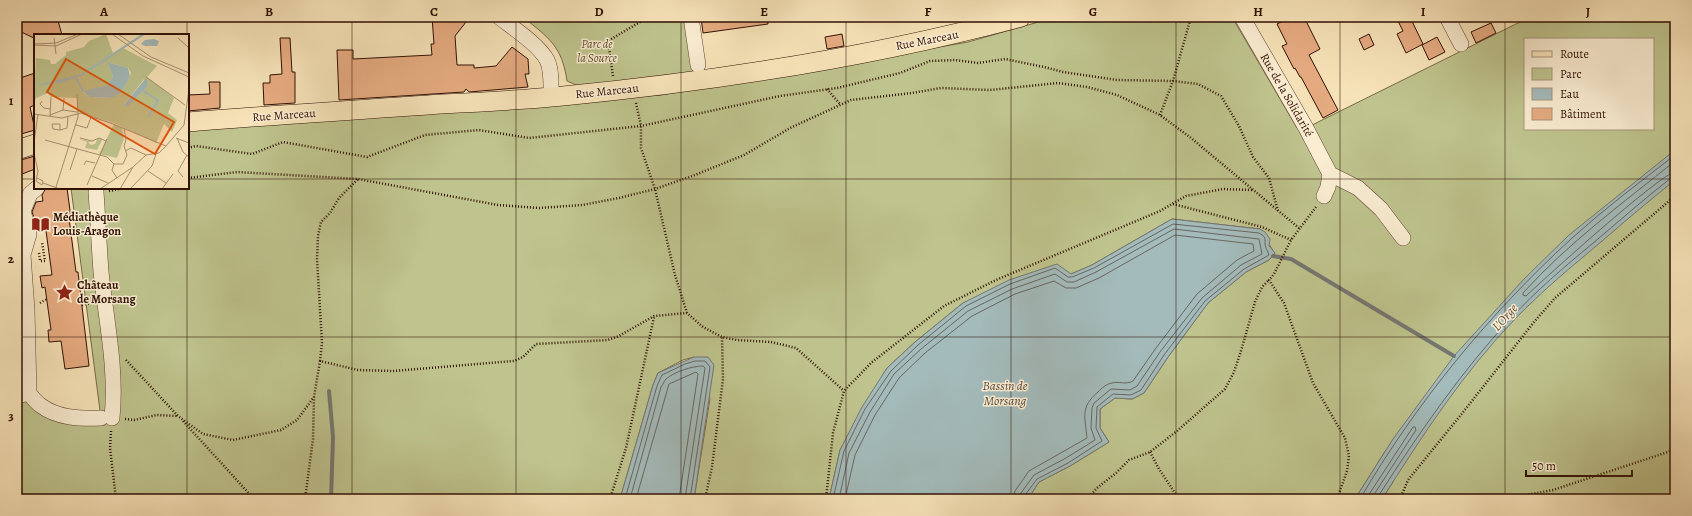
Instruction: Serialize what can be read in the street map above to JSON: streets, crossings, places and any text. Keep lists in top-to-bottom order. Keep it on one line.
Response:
{"streets":{"main road":["Rue Marceau"],"street":["Rue de la Solidarité"]},"water":["L'Orge","Bassin de Morsang"],"parks":["Parc de la Source"],"places":{"library":["Médiathèque Louis-Aragon"],"place":["Château de Morsang"]},"legend":["Route","Parc","Eau","Bâtiment"],"scale_bar":"50 m","grid":{"columns":["A","B","C","D","E","F","G","H","I","J"],"rows":["1","2","3"]}}
